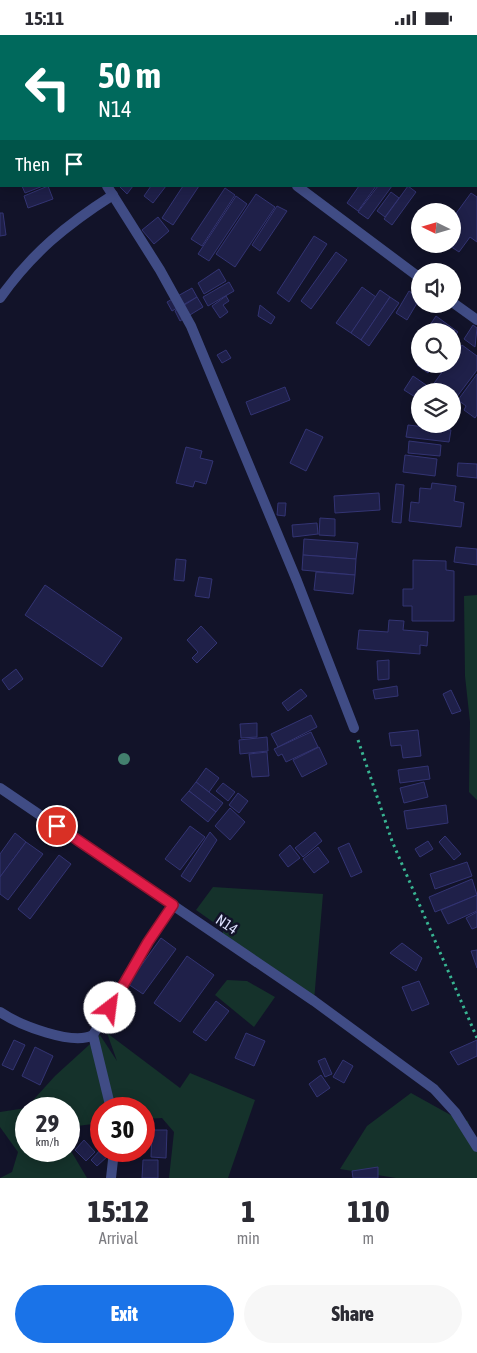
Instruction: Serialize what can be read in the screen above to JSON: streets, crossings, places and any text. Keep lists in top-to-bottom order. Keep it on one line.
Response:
{"streets":{"street":["N14"]},"north":"left","page":{"status":"15:11","turn":["50 m","N14"],"then":"Then","speed":"29 km/h","limit":"30","eta":["15:12","Arrival","1","min","110","m"],"buttons":["Exit","Share"]}}
